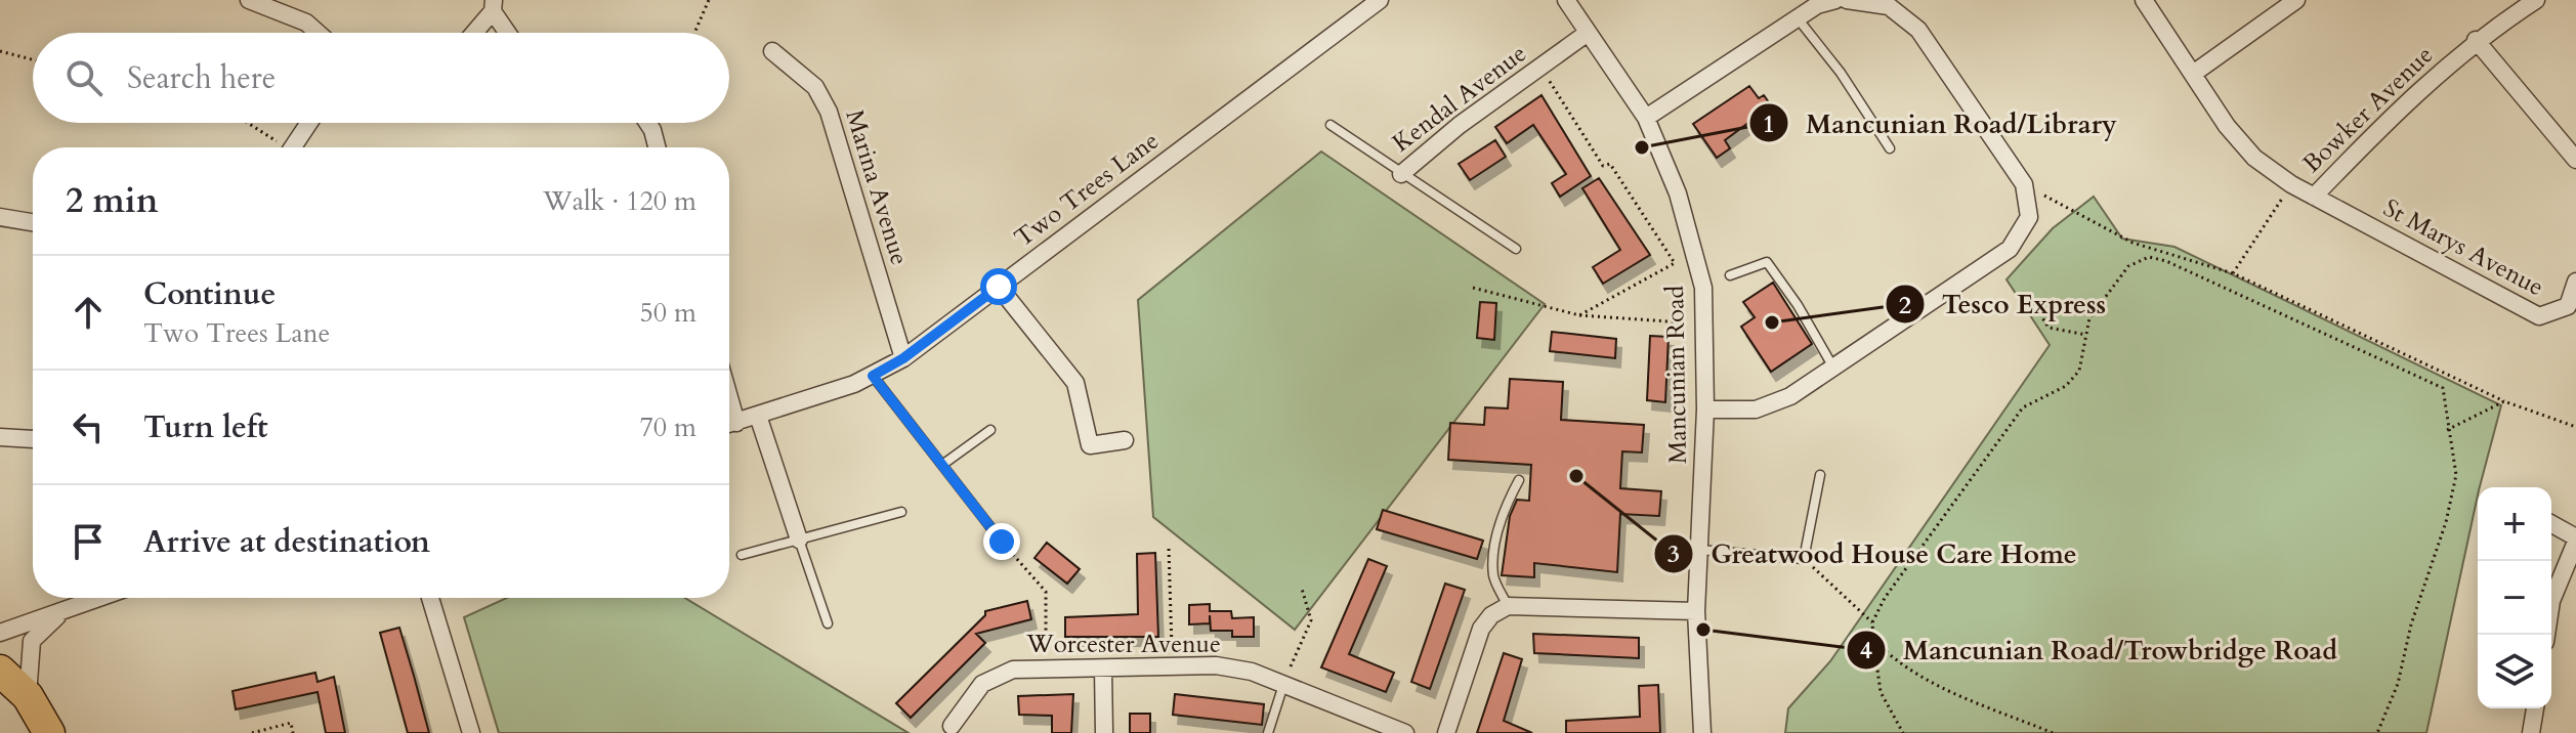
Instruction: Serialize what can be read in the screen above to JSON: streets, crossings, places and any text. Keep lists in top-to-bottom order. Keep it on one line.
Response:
{"streets":{"street":["Kendal Avenue","Bowker Avenue","Marina Avenue","Two Trees Lane","St Marys Avenue","Mancunian Road","Worcester Avenue"]},"crossings":[["Kendal Avenue","Mancunian Road"],["Bowker Avenue","St Marys Avenue"],["Marina Avenue","Two Trees Lane"]],"places":["Mancunian Road/Library","Tesco Express","Greatwood House Care Home","Mancunian Road/Trowbridge Road"],"page":{"search":"Search here","heading":["2 min","Walk · 120 m"],"list":[["Continue","Two Trees Lane","50 m"],["Turn left","70 m"],"Arrive at destination"],"map_buttons":["+","−"]}}
